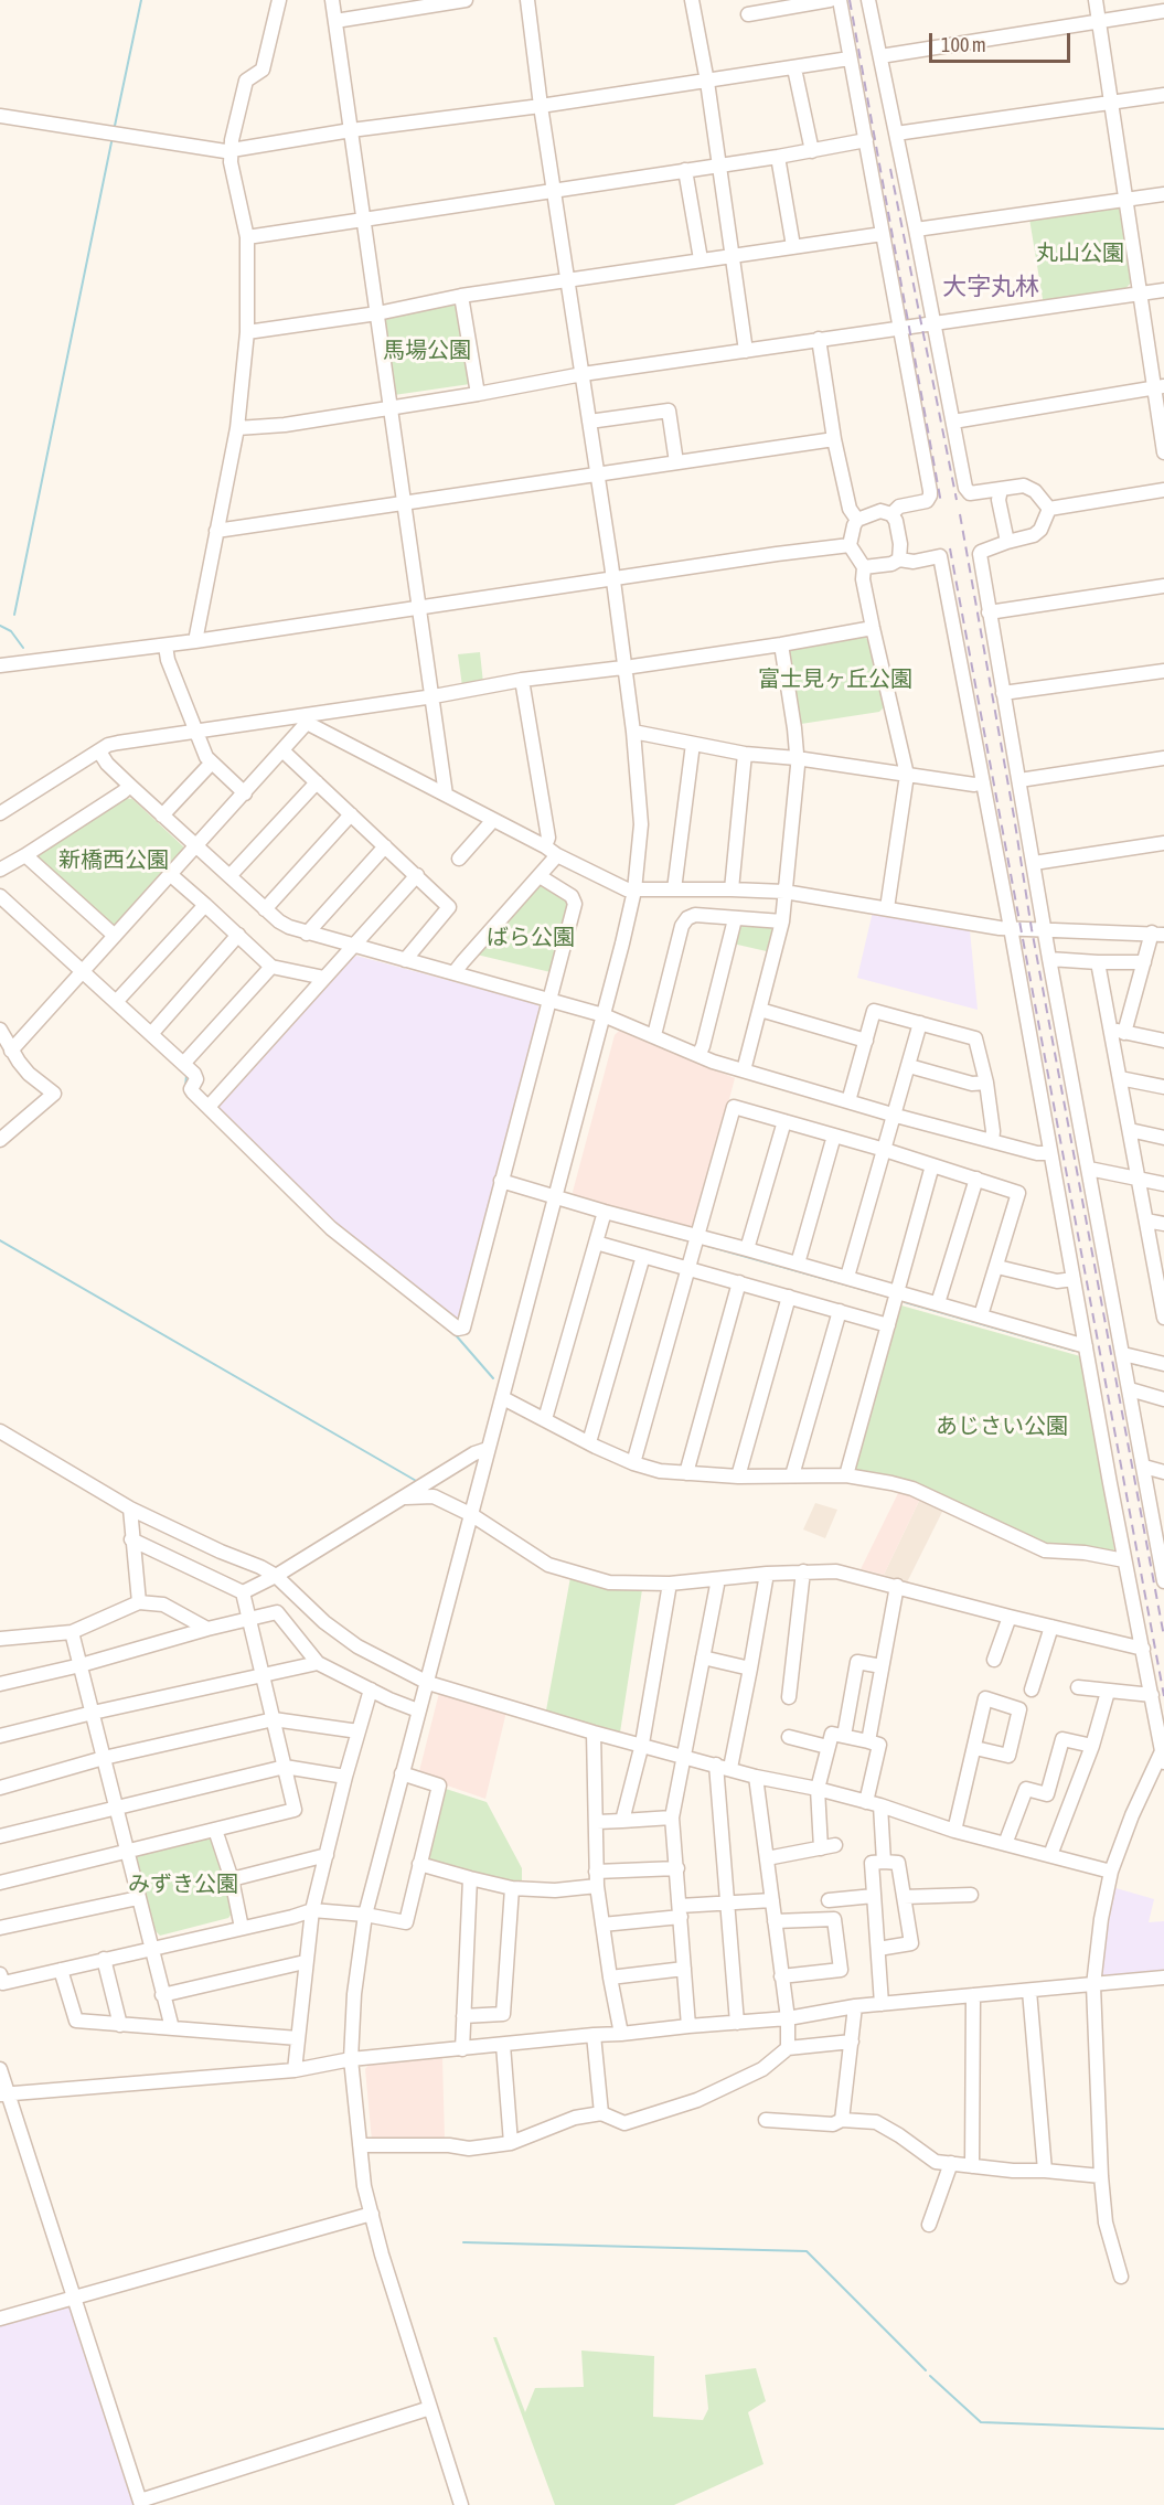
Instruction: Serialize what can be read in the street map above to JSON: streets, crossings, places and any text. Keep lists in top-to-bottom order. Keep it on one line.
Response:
{"districts":["大字丸林"],"parks":["丸山公園","馬場公園","富士見ヶ丘公園","新橋西公園","ばら公園","あじさい公園","みずき公園"],"scale_bar":"100 m"}
